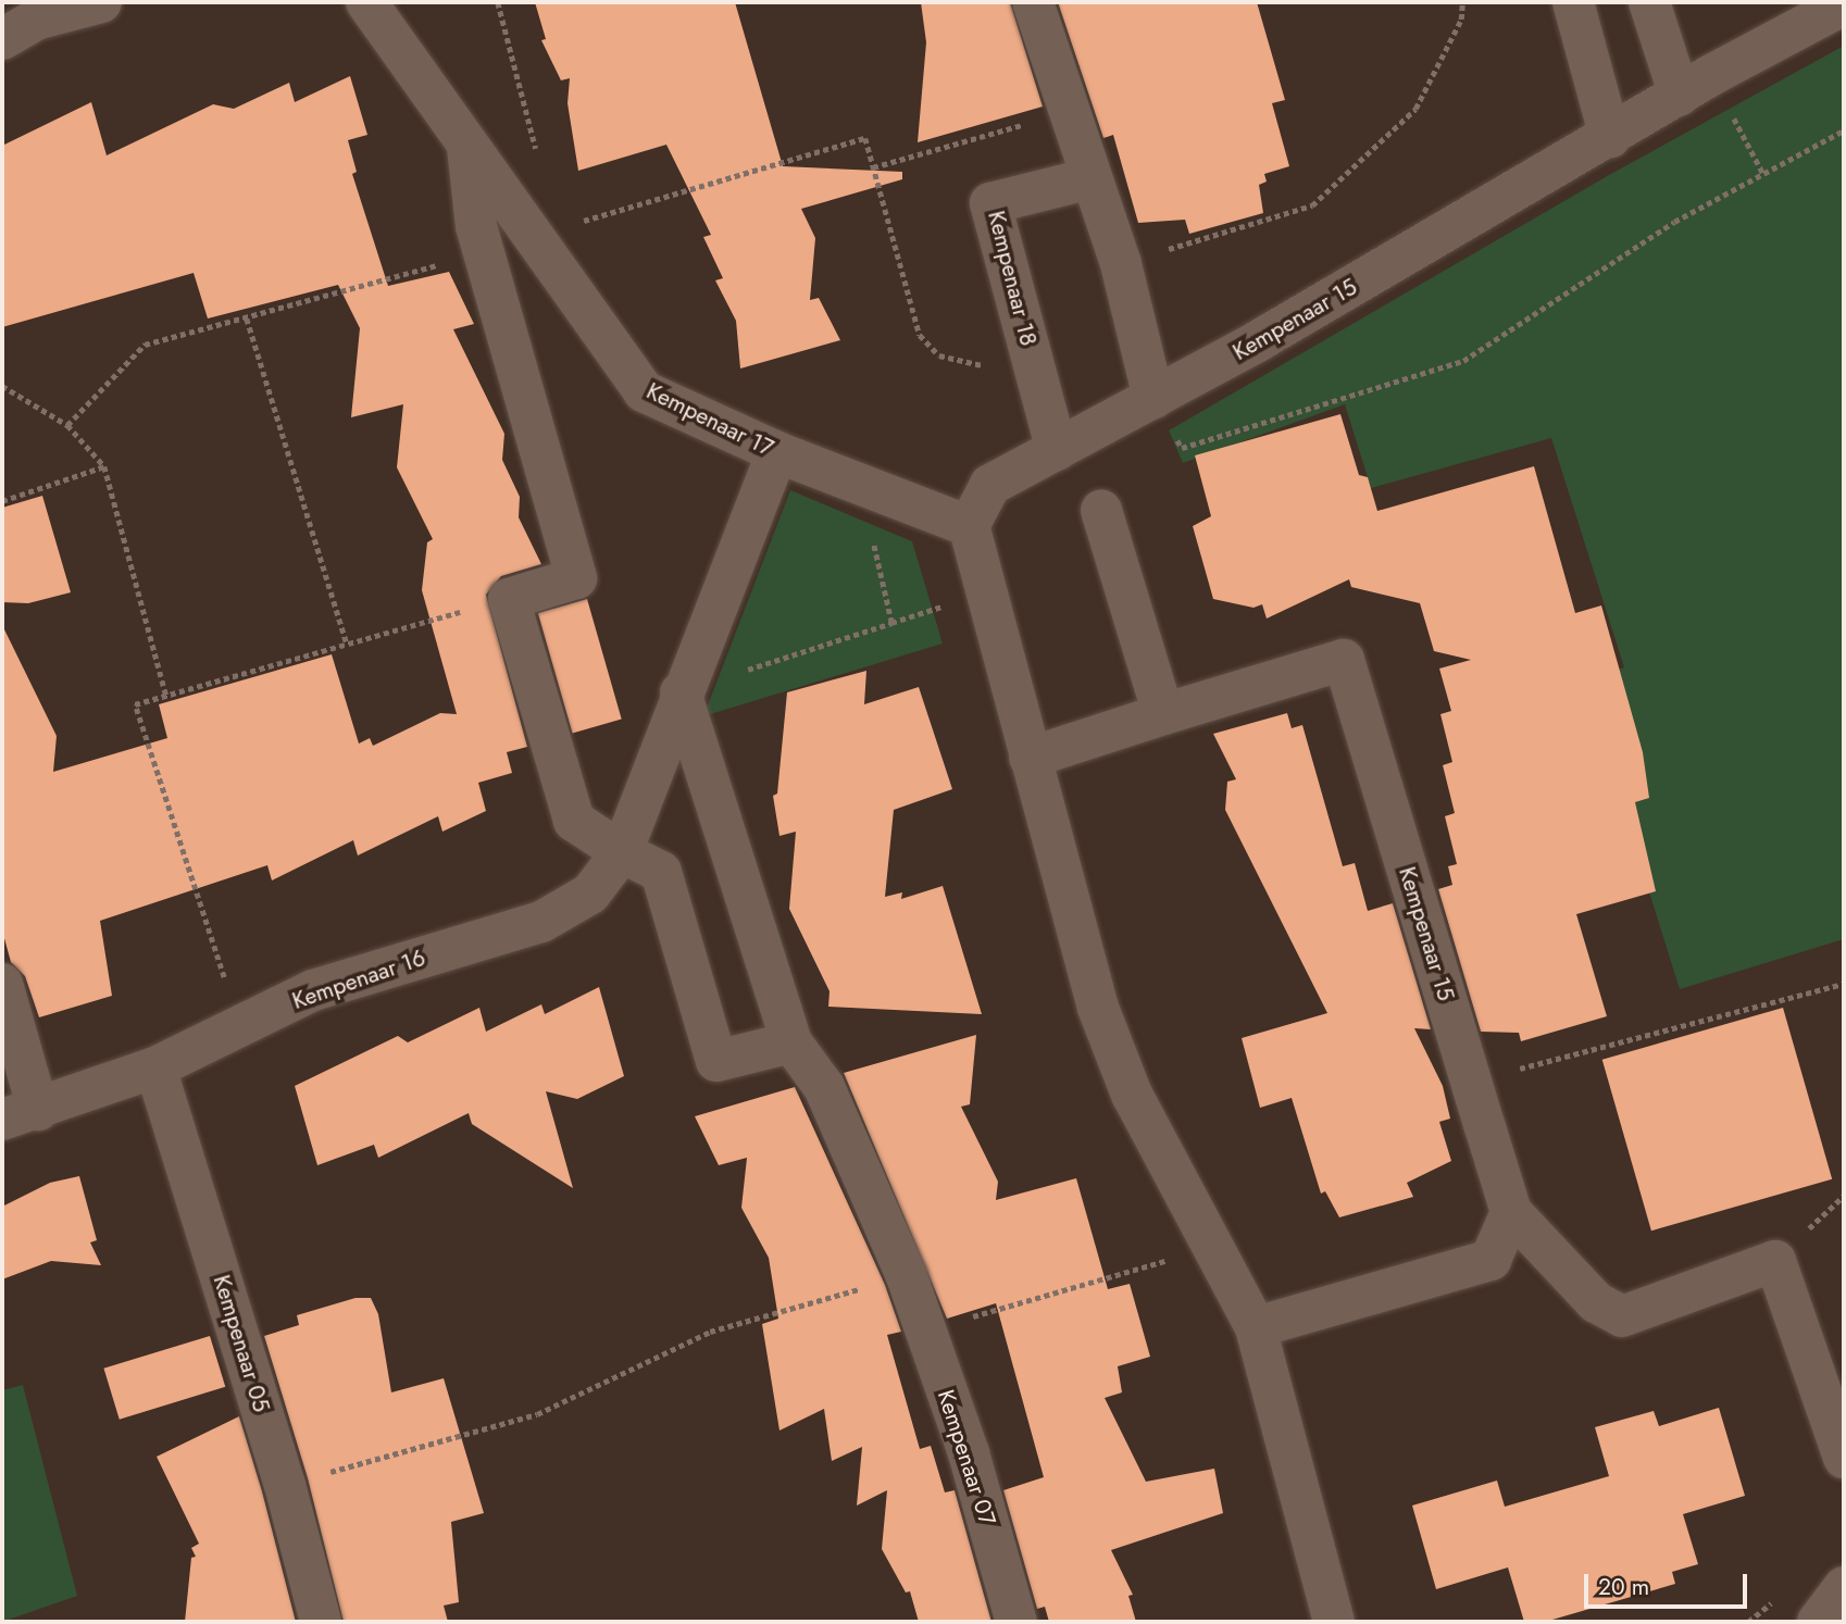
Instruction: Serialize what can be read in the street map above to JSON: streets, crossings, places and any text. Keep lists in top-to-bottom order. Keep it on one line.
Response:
{"streets":{"street":["Kempenaar 18","Kempenaar 15","Kempenaar 17","Kempenaar 16","Kempenaar 05","Kempenaar 07"]},"crossings":[["Kempenaar 18","Kempenaar 15"],["Kempenaar 15","Kempenaar 17"],["Kempenaar 17","Kempenaar 16"],["Kempenaar 16","Kempenaar 05"]],"scale_bar":"20 m"}
